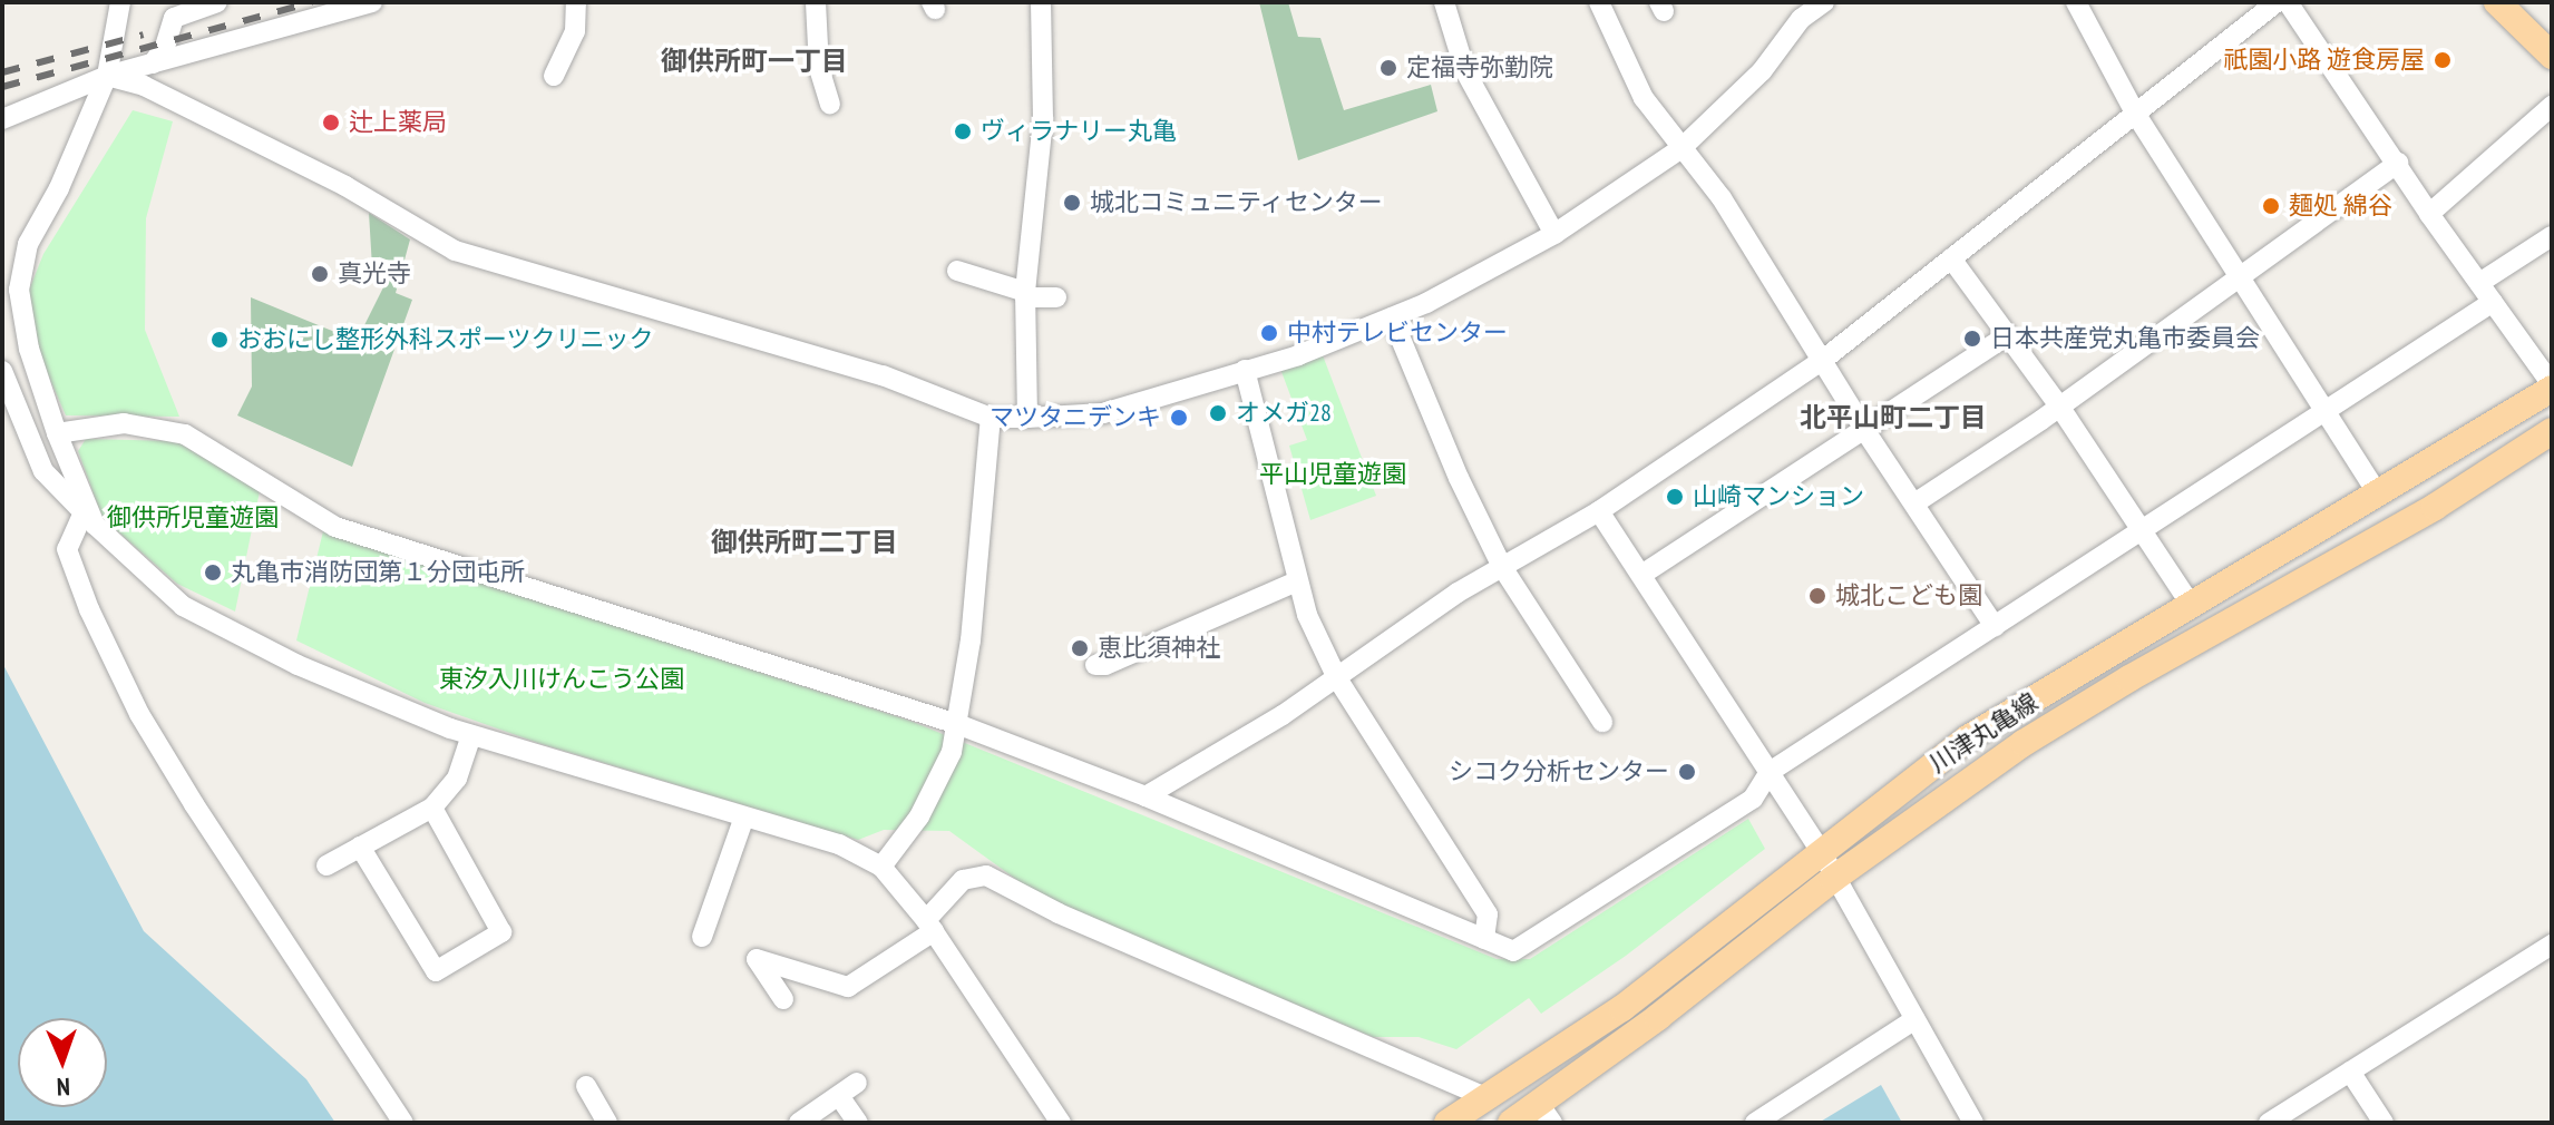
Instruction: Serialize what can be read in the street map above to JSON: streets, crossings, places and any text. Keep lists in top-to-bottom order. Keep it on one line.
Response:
{"streets":{"main road":["川津丸亀線"]},"districts":["御供所町一丁目","北平山町二丁目","御供所町二丁目"],"parks":["平山児童遊園","御供所児童遊園","東汐入川けんこう公園"],"places":["祇園小路 遊食房屋","定福寺弥勤院","辻上薬局","ヴィラナリー丸亀","城北コミュニティセンター","麺処 綿谷","真光寺","中村テレビセンター","日本共産党丸亀市委員会","おおにし整形外科スポーツクリニック","オメガ28","マツタニデンキ","山崎マンション","丸亀市消防団第１分団屯所","城北こども園","恵比須神社","シコク分析センター"],"north":"bottom"}
